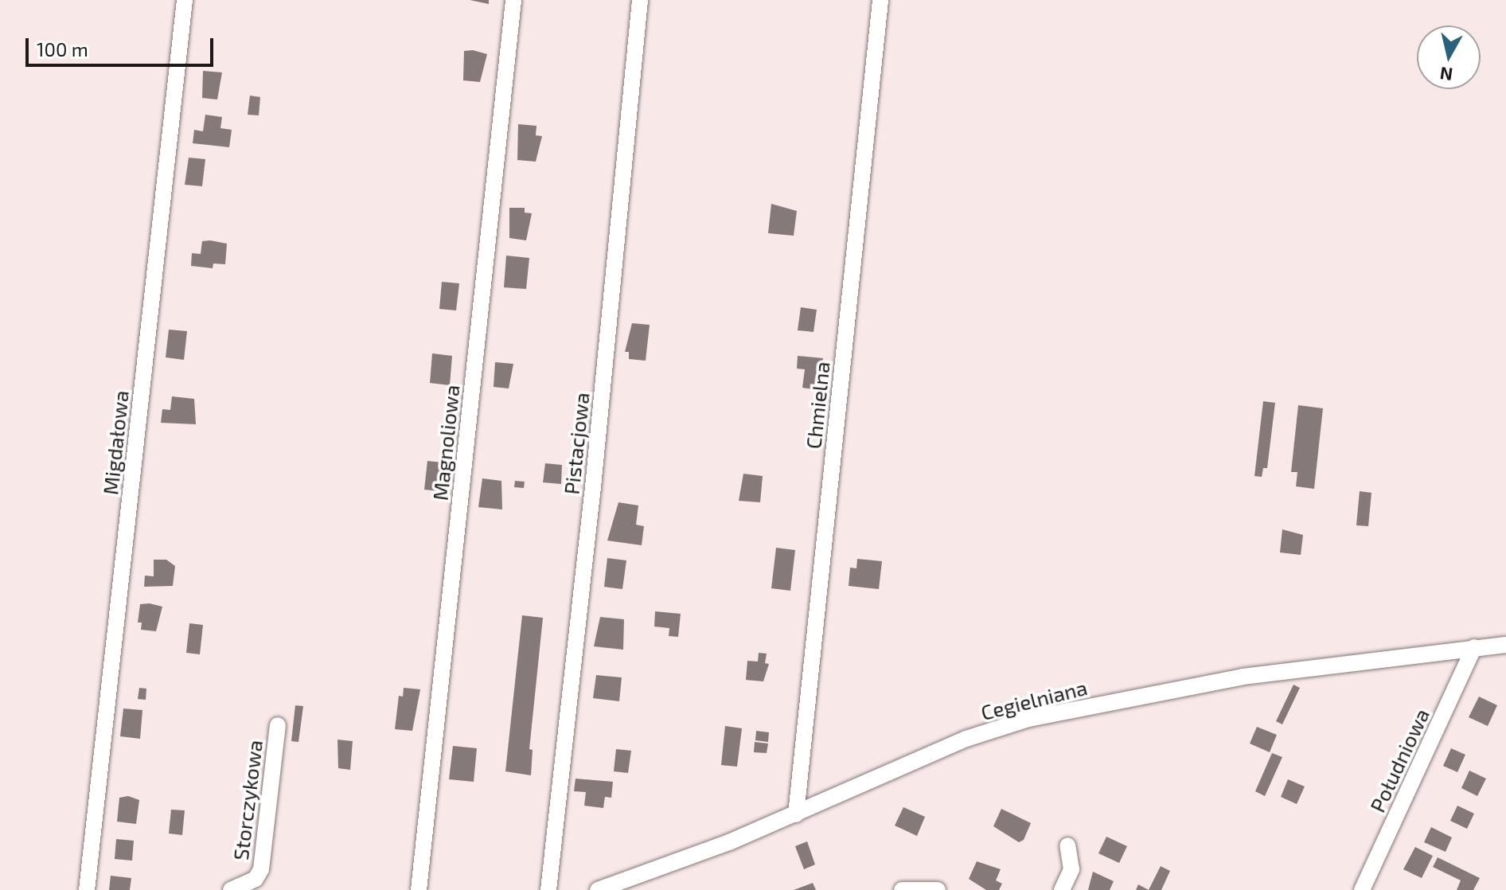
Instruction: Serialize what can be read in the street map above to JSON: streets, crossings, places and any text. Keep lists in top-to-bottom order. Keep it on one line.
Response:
{"streets":{"street":["Chmielna","Migdałowa","Magnoliowa","Pistacjowa","Cegielniana","Południowa","Storczykowa"]},"crossings":[["Chmielna","Cegielniana"],["Cegielniana","Południowa"]],"scale_bar":"100 m","north":"bottom"}
